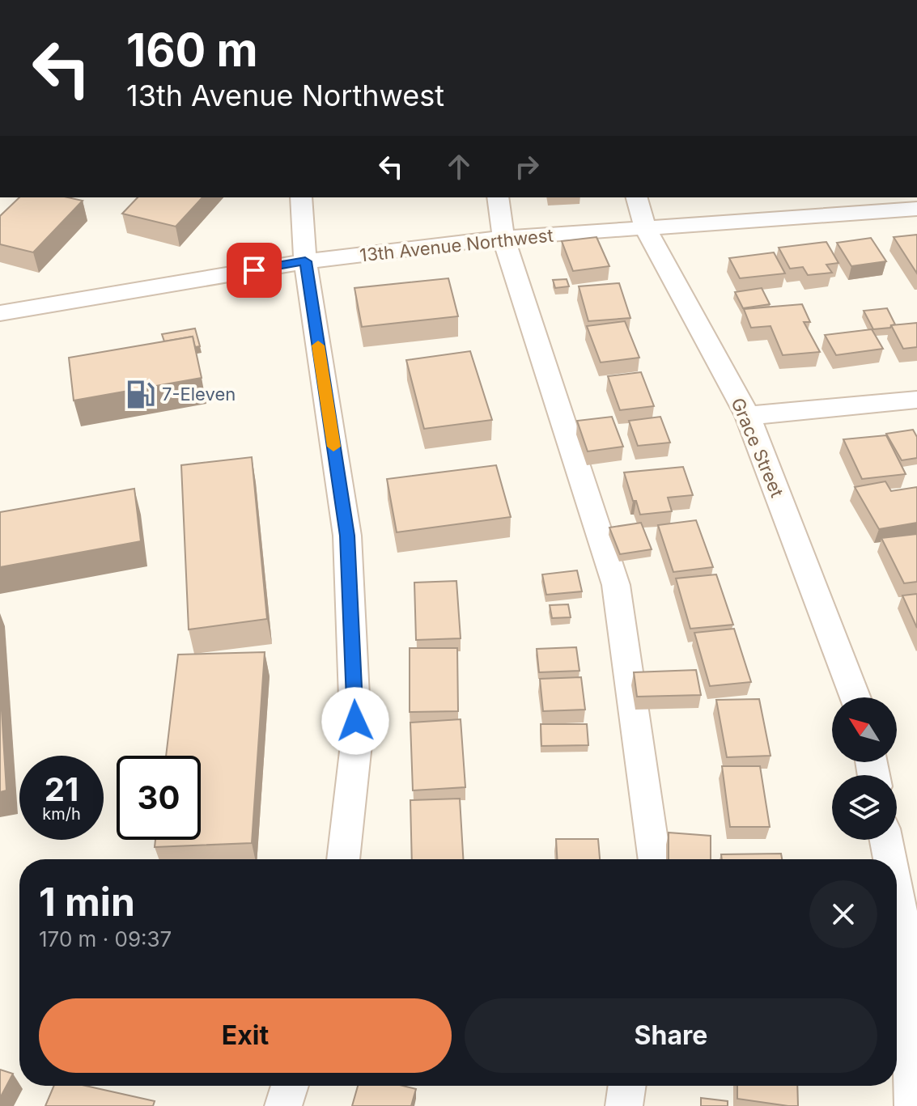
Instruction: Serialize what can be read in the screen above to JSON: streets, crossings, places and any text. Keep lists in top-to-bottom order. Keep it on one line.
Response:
{"streets":{"street":["13th Avenue Northwest","Grace Street"]},"crossings":[["13th Avenue Northwest","Grace Street"]],"places":{"fuel station":["7-Eleven"]},"north":"top left","page":{"turn":["160 m","13th Avenue Northwest"],"speed":"21 km/h","limit":"30","heading":["1 min","170 m · 09:37"],"buttons":["Exit","Share"]}}
